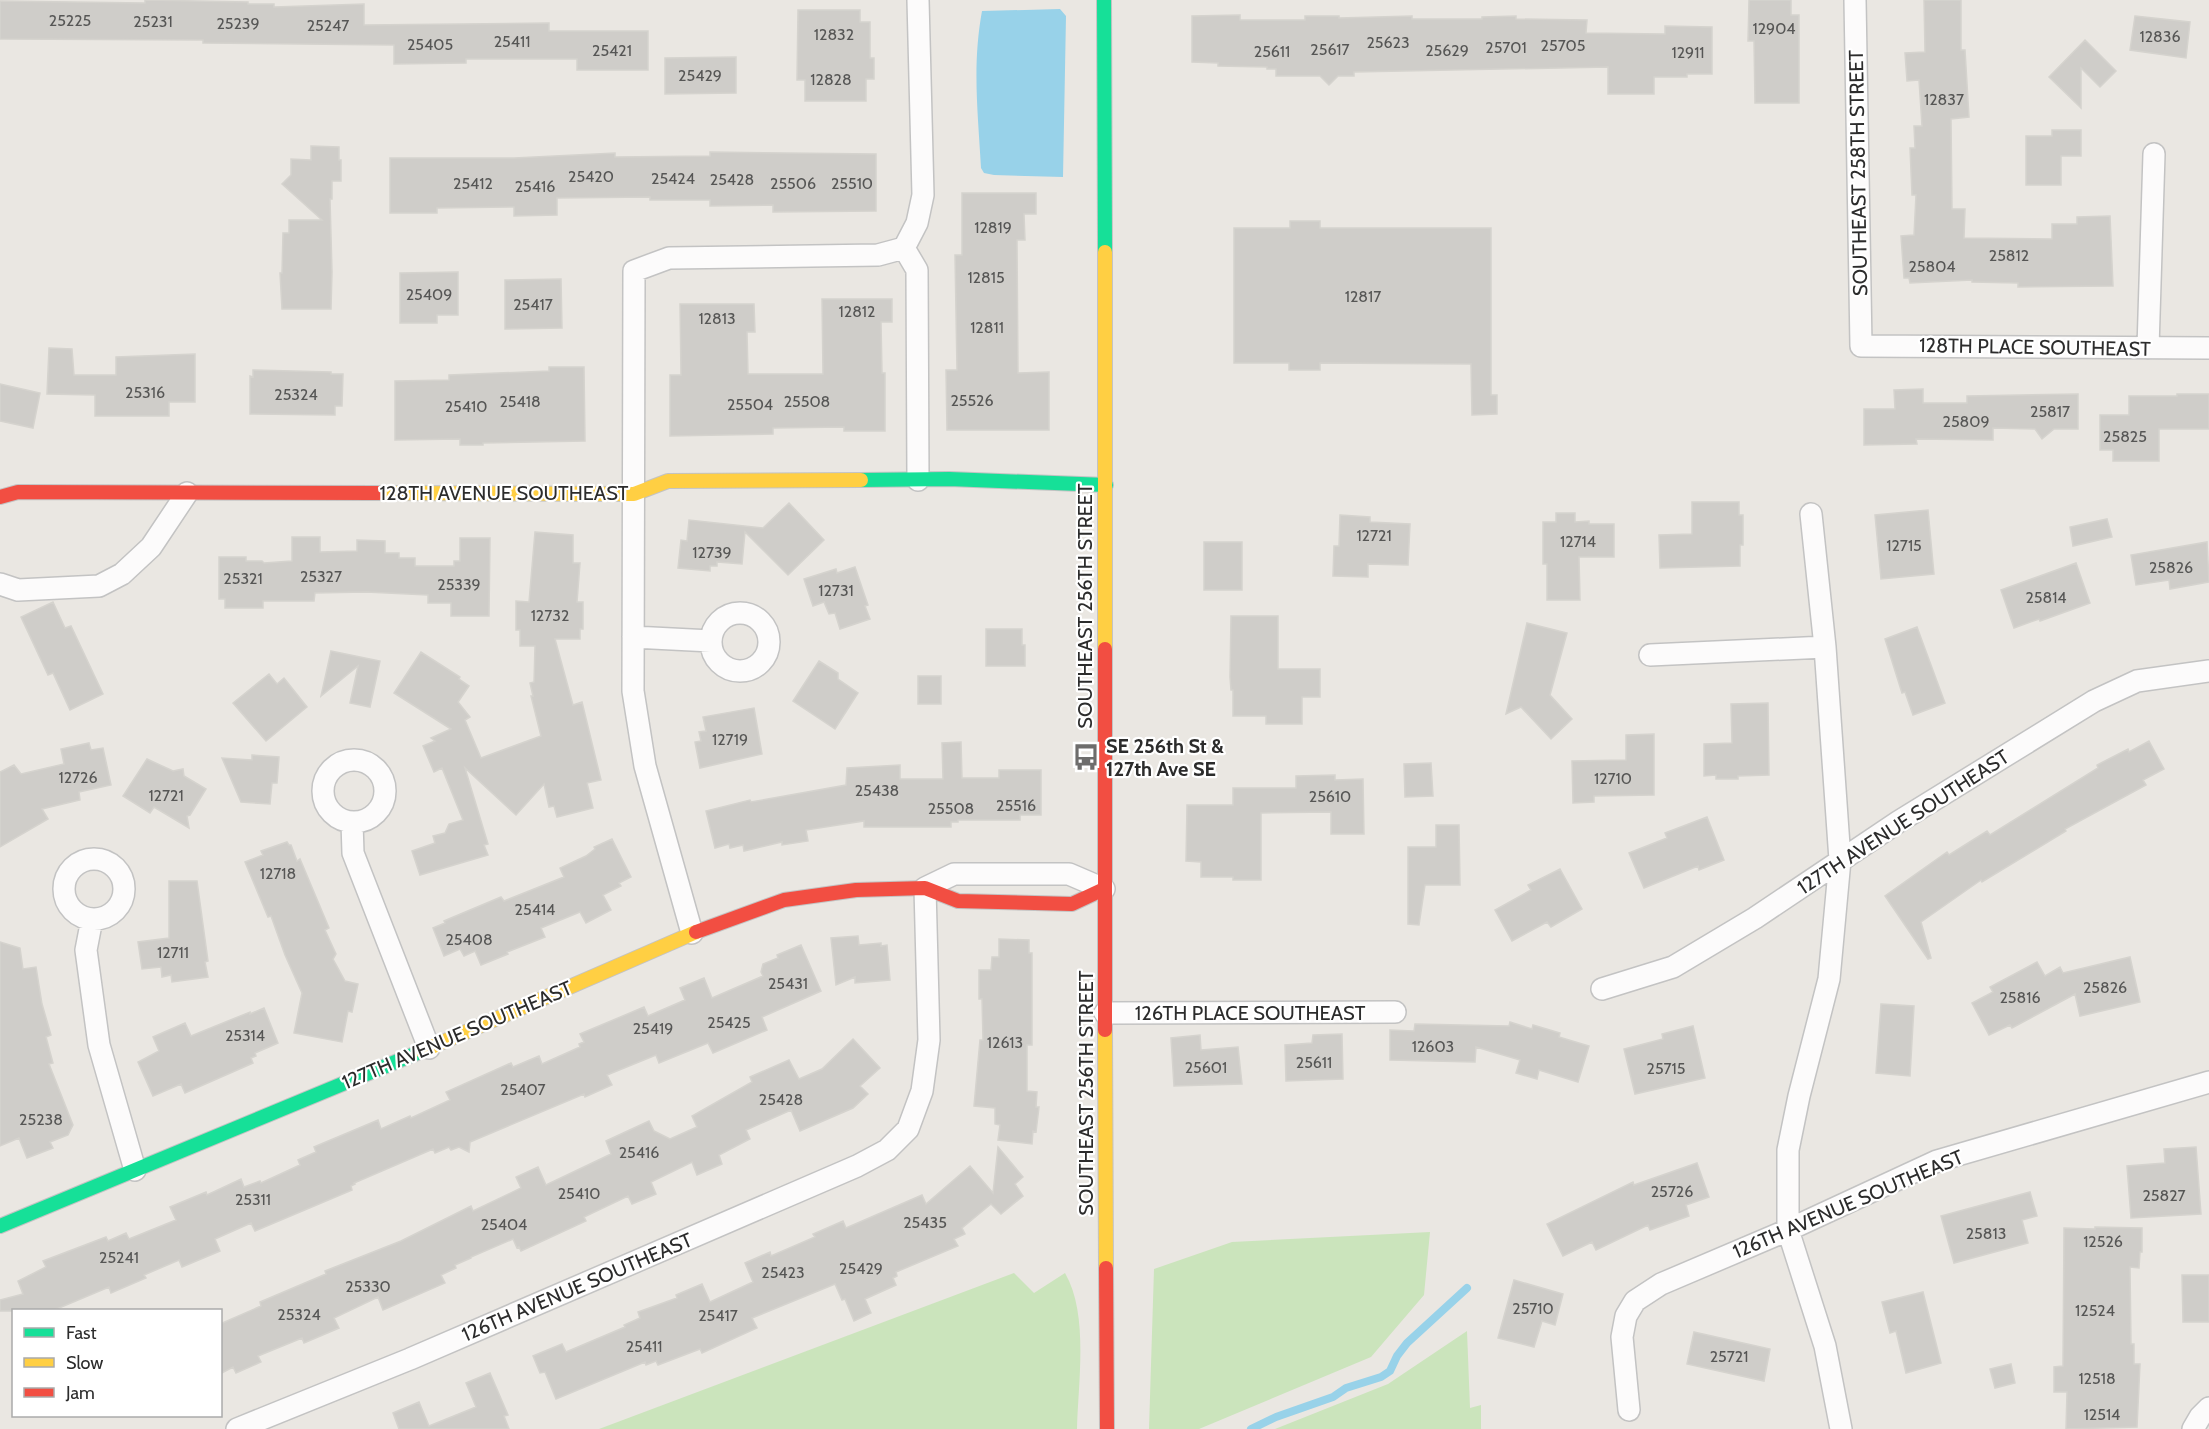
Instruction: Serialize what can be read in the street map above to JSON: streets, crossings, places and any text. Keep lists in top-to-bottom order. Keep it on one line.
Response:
{"streets":{"street":["SOUTHEAST 258TH STREET","128TH PLACE SOUTHEAST","128TH AVENUE SOUTHEAST","SOUTHEAST 256TH STREET","127TH AVENUE SOUTHEAST","126TH PLACE SOUTHEAST","126TH AVENUE SOUTHEAST"]},"crossings":[["SOUTHEAST 258TH STREET","128TH PLACE SOUTHEAST"],["128TH AVENUE SOUTHEAST","SOUTHEAST 256TH STREET"],["SOUTHEAST 256TH STREET","127TH AVENUE SOUTHEAST"],["SOUTHEAST 256TH STREET","126TH PLACE SOUTHEAST"],["127TH AVENUE SOUTHEAST","126TH AVENUE SOUTHEAST"]],"places":{"bus stop":["SE 256th St & 127th Ave SE"]},"house_numbers":["25225","25231","25239","25247","12904","12832","12836","25411","25623","25405","25705","25701","25617","25421","25629","25611","12911","25429","12828","12837","25420","25424","25428","25412","25506","25510","25416","12819","25812","25804","12815","25409","12817","25417","12812","12813","12811","25316","25324","25526","25418","25508","25504","25410","25817","25809","25825","12721","12714","12715","12739","25826","25327","25321","25339","12731","25814","12732","12719","12726","12710","25438","12721","25610","25516","25508","12718","25414","25408","12711","25431","25826","25816","25425","25419","25314","12613","12603","25611","25601","25715","25407","25428","25238","25416","25726","25410","25827","25311","25435","25404","25813","12526","25241","25429","25423","25330","25710","12524","25324","25417","25411","25721","12518","12514"],"legend":["Fast","Slow","Jam"]}
